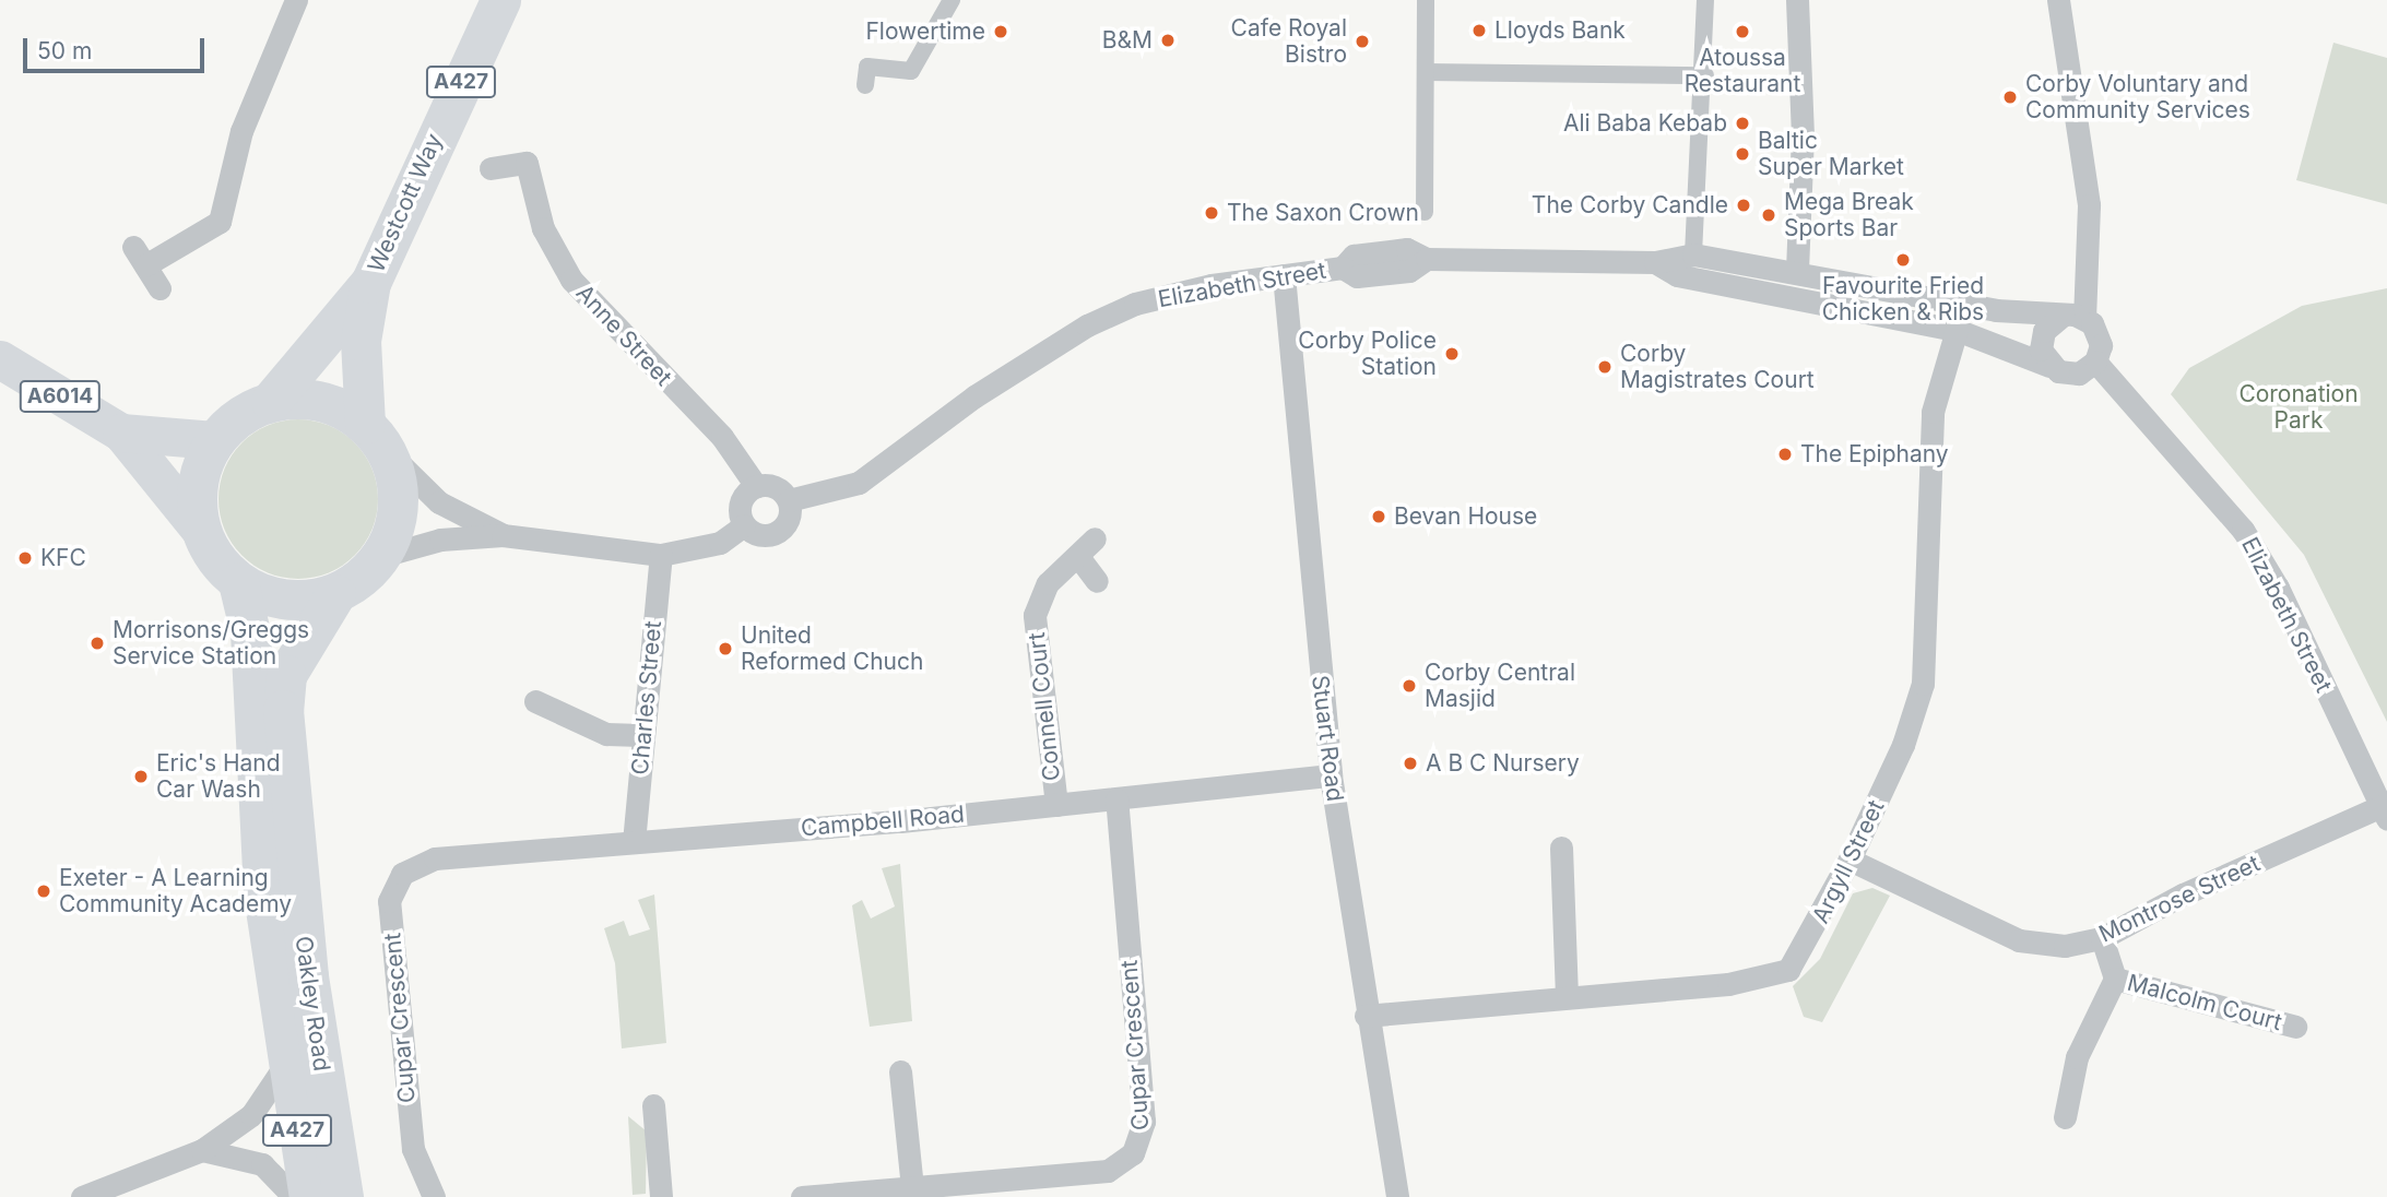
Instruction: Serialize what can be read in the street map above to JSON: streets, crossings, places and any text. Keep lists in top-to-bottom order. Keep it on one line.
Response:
{"streets":{"highway":["A427","Westcott Way","Oakley Road"],"main road":["A6014"],"street":["Elizabeth Street","Anne Street","Charles Street","Connell Court","Stuart Road","Campbell Road","Argyll Street","Montrose Street","Malcolm Court","Cupar Crescent"]},"crossings":[["Westcott Way","A6014"],["Westcott Way","Oakley Road"],["Elizabeth Street","Anne Street"],["Elizabeth Street","Stuart Road"],["Elizabeth Street","Montrose Street"],["A6014","Oakley Road"],["Charles Street","Campbell Road"],["Connell Court","Campbell Road"],["Stuart Road","Campbell Road"],["Stuart Road","Argyll Street"],["Campbell Road","Cupar Crescent"],["Argyll Street","Montrose Street"],["Montrose Street","Malcolm Court"]],"parks":["Coronation Park"],"places":["Lloyds Bank","Flowertime","Atoussa Restaurant","B&M","Cafe Royal Bistro","Corby Voluntary and Community Services","Ali Baba Kebab","Baltic Super Market","The Corby Candle","The Saxon Crown","Mega Break Sports Bar","Favourite Fried Chicken & Ribs","Corby Police Station","Corby Magistrates Court","The Epiphany","Bevan House","KFC","Morrisons/Greggs Service Station","United Reformed Chuch","Corby Central Masjid","A B C Nursery","Eric's Hand Car Wash","Exeter - A Learning Community Academy"],"scale_bar":"50 m"}
